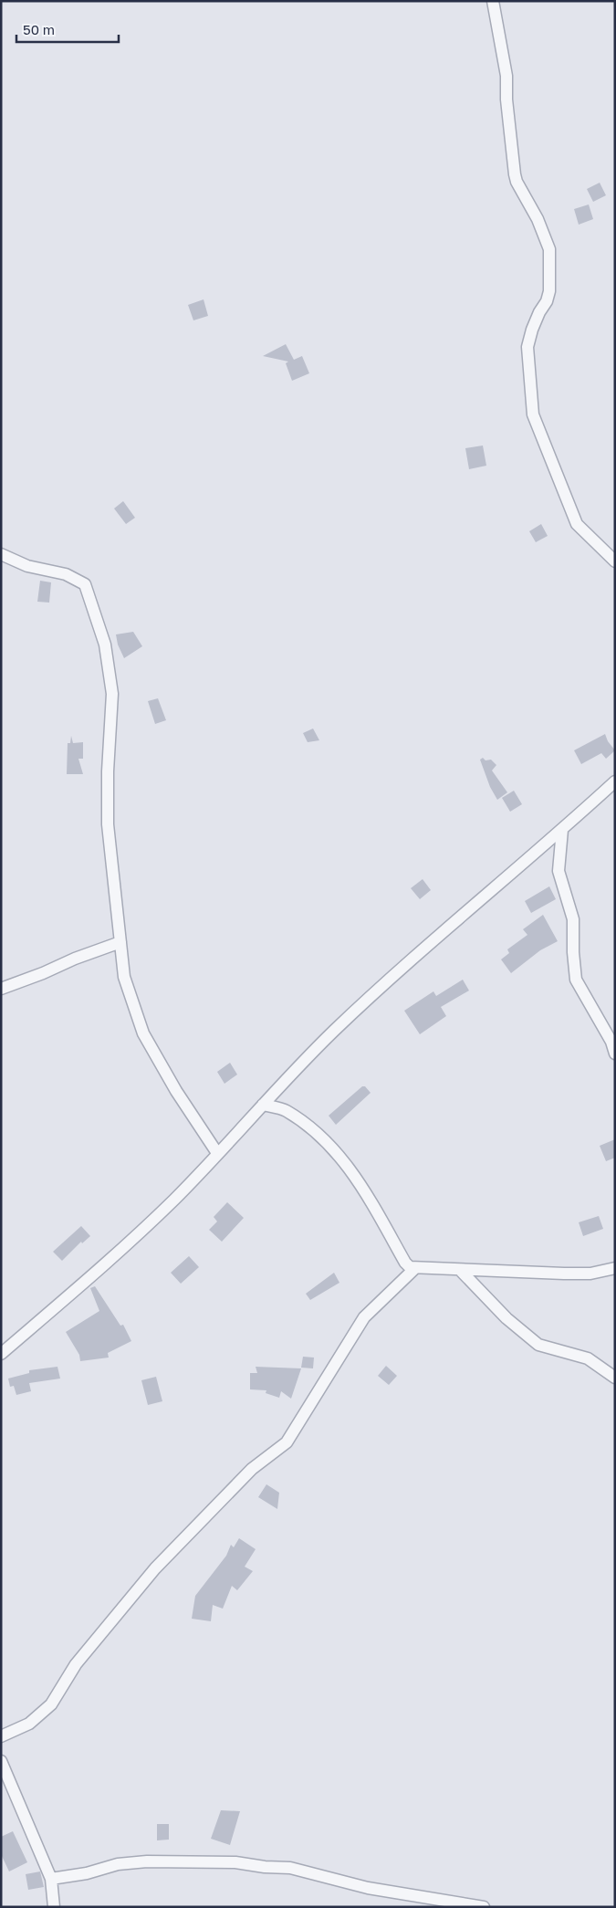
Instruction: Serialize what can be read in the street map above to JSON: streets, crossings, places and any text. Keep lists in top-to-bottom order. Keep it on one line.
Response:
{"scale_bar":"50 m"}
